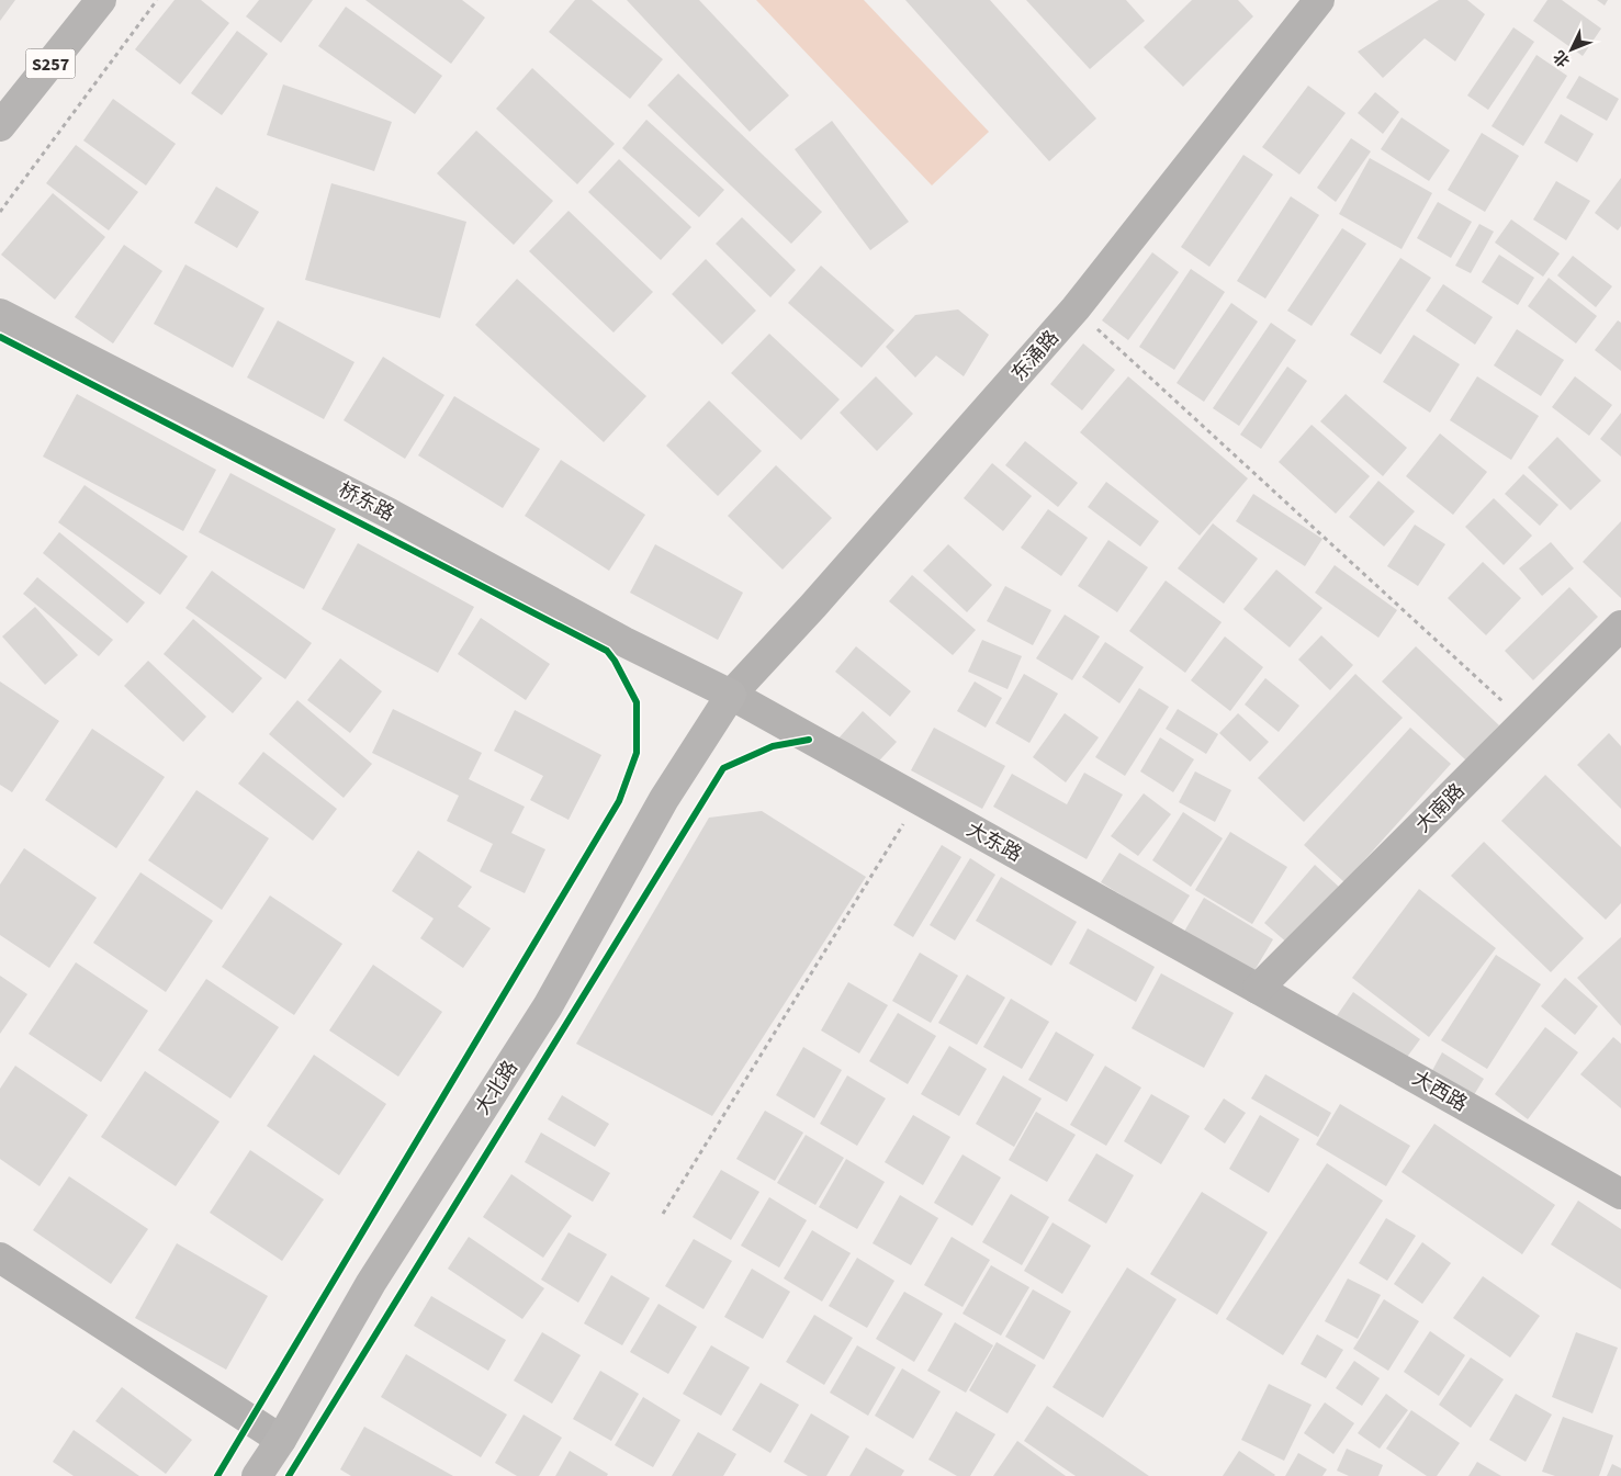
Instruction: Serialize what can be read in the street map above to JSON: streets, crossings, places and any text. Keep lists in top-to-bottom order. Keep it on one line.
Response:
{"streets":{"main road":["S257","桥东路","大北路"],"street":["东涌路","大南路","大东路","大西路"]},"crossings":[["东涌路","桥东路"],["东涌路","大东路"],["东涌路","大北路"],["桥东路","大东路"],["桥东路","大北路"],["大南路","大东路"],["大南路","大西路"],["大东路","大北路"],["大东路","大西路"]],"north":"bottom left"}
